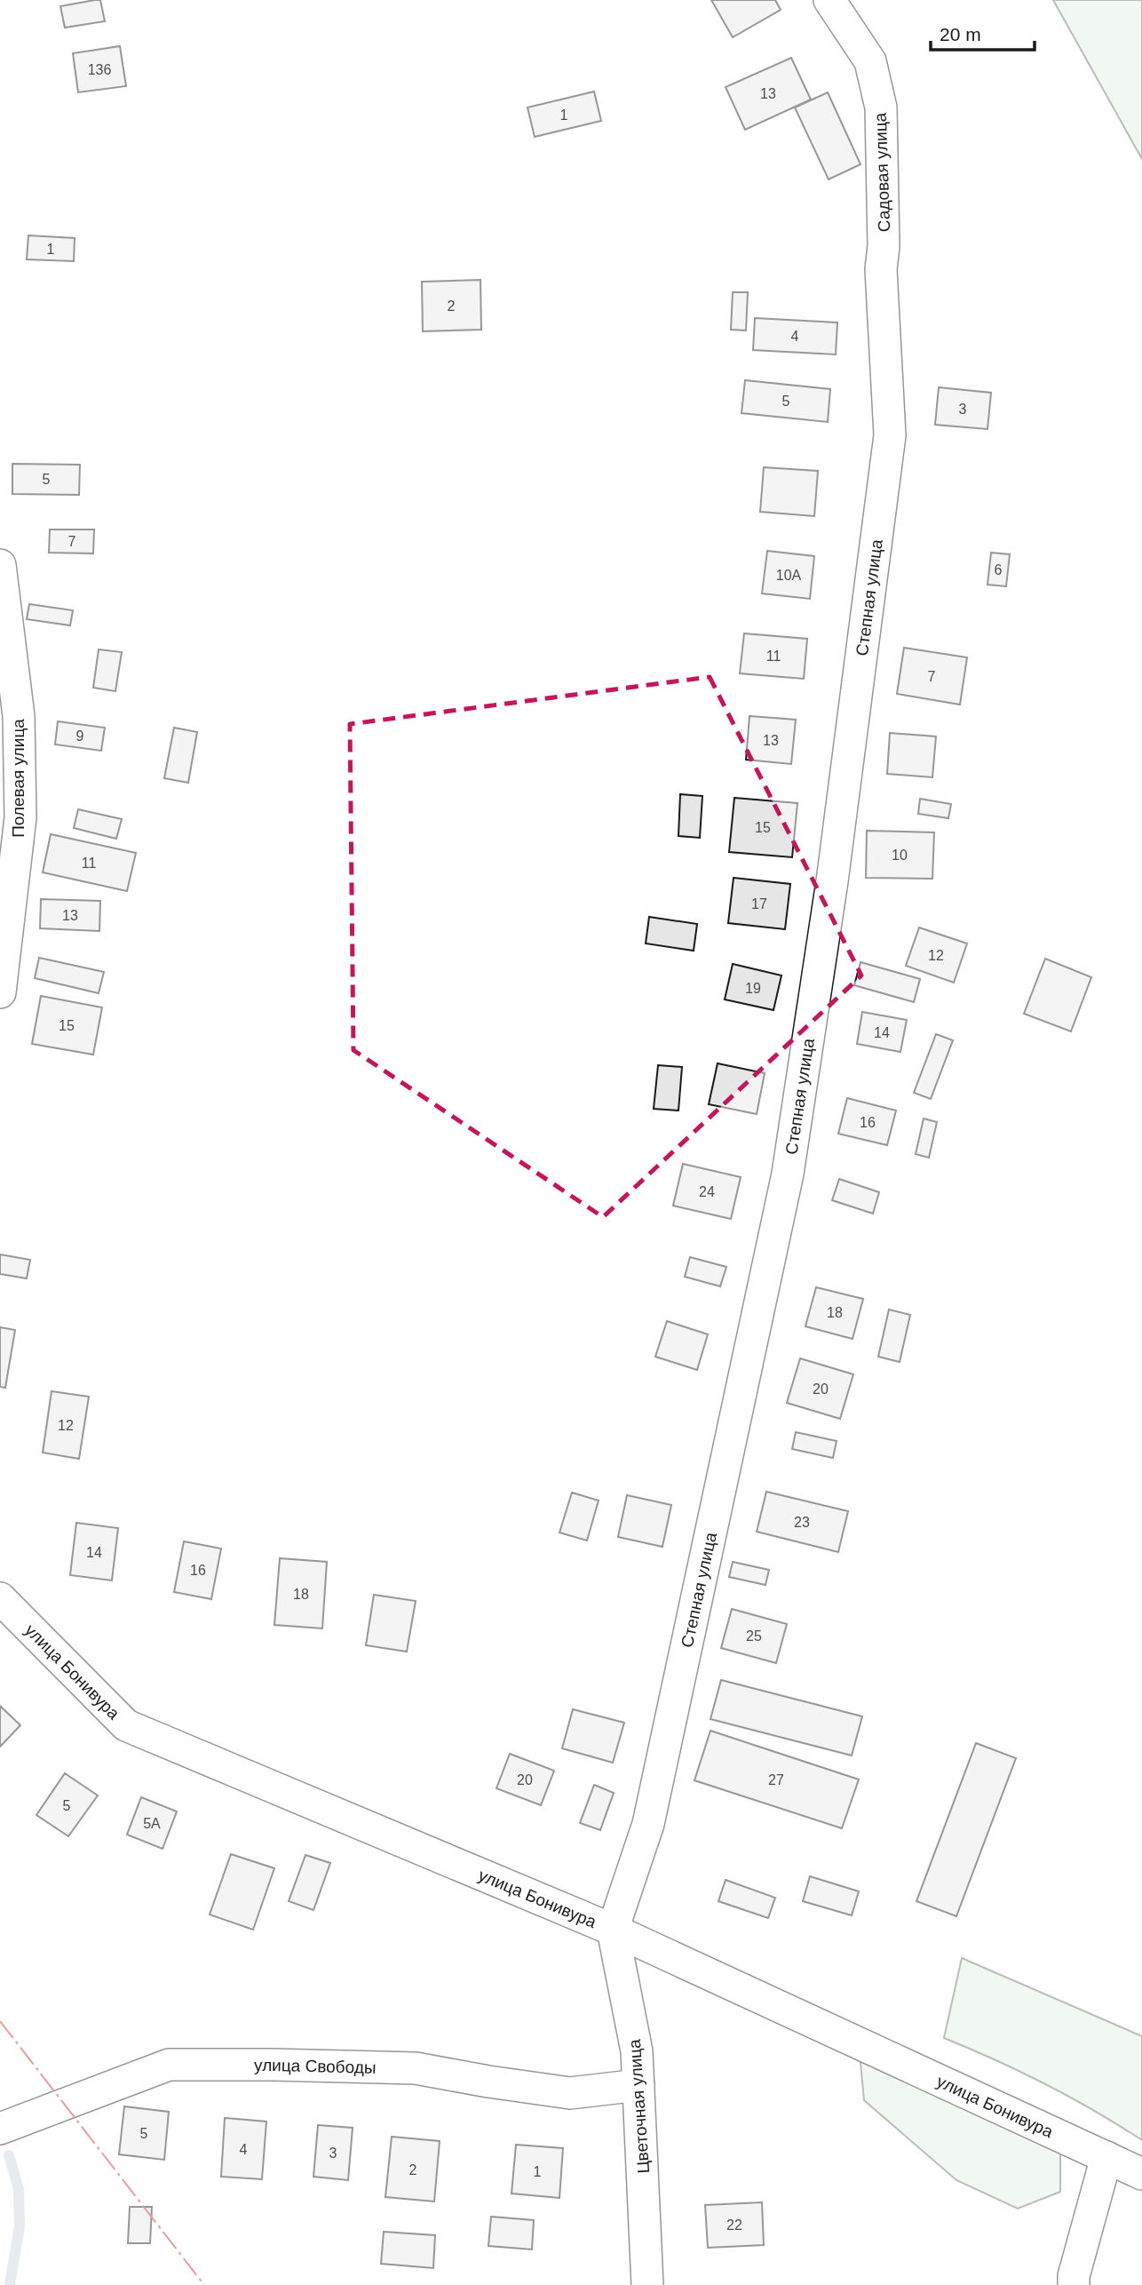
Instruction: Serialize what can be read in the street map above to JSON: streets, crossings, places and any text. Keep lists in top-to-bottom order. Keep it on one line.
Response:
{"streets":{"street":["Садовая улица","Степная улица","Полевая улица","улица Бонивура","улица Свободы","Цветочная улица"]},"crossings":[["Садовая улица","Степная улица"],["Степная улица","улица Бонивура"],["Степная улица","Цветочная улица"],["улица Бонивура","Цветочная улица"],["улица Свободы","Цветочная улица"]],"house_numbers":["136","13","1","1","2","4","5","3","5","7","6","10А","11","7","9","13","15","10","11","17","13","12","19","15","14","16","24","18","20","12","23","14","16","18","25","20","27","5","5А","5","4","3","2","1","22"],"scale_bar":"20 m"}
